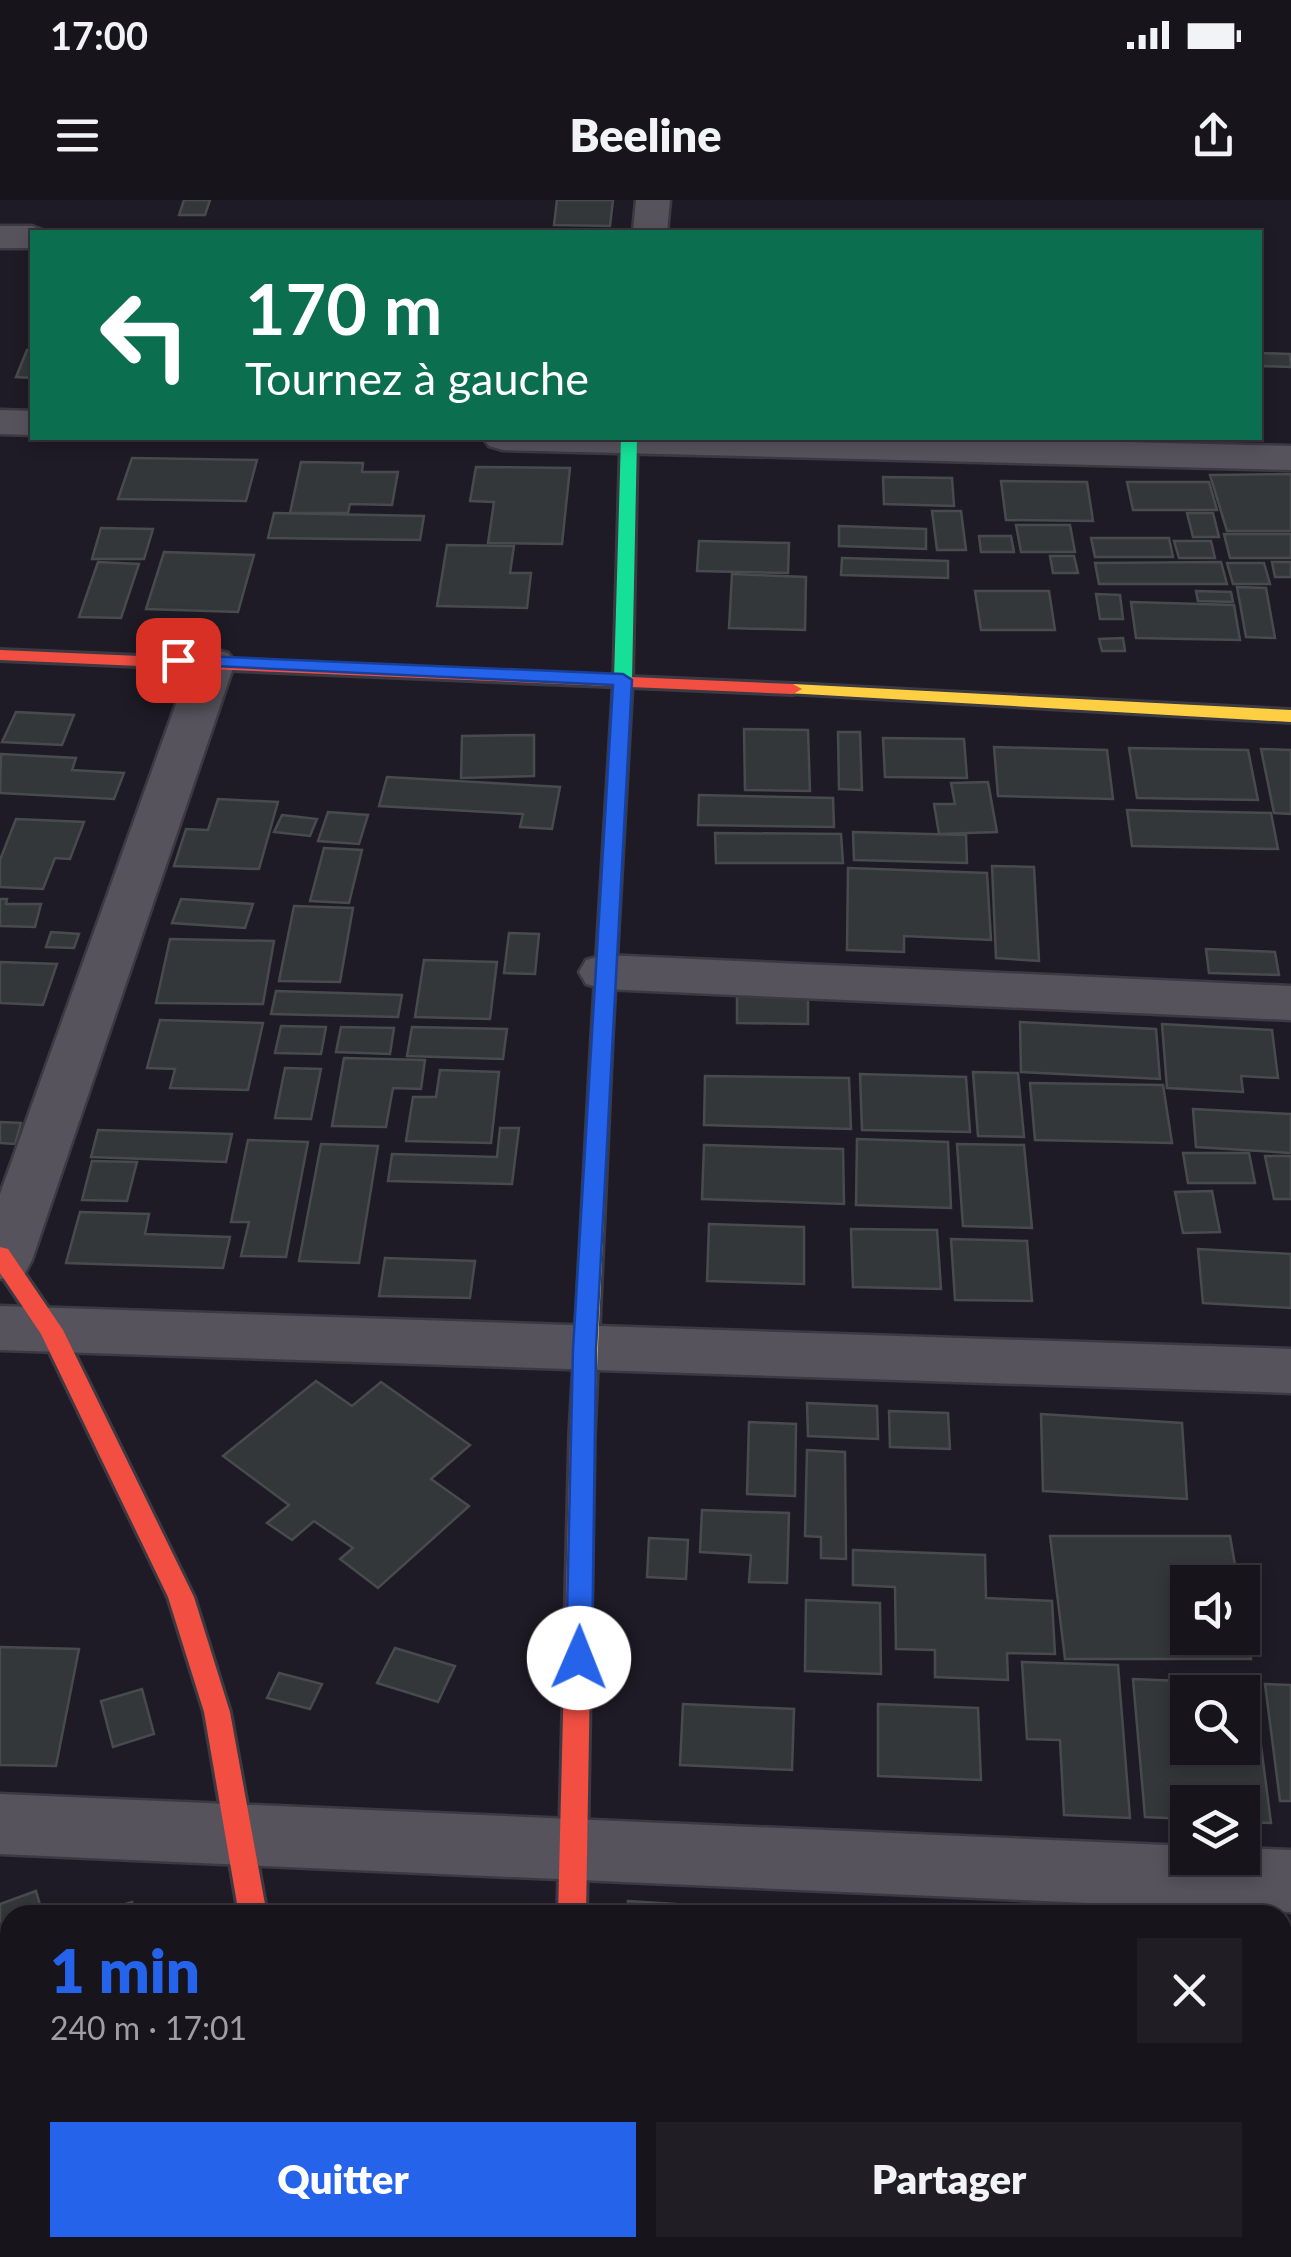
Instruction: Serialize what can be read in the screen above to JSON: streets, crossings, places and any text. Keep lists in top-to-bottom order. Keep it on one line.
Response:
{"page":{"status":"17:00","header":"Beeline","turn":["170 m","Tournez à gauche"],"heading":["1 min","240 m · 17:01"],"buttons":["Quitter","Partager"]}}
